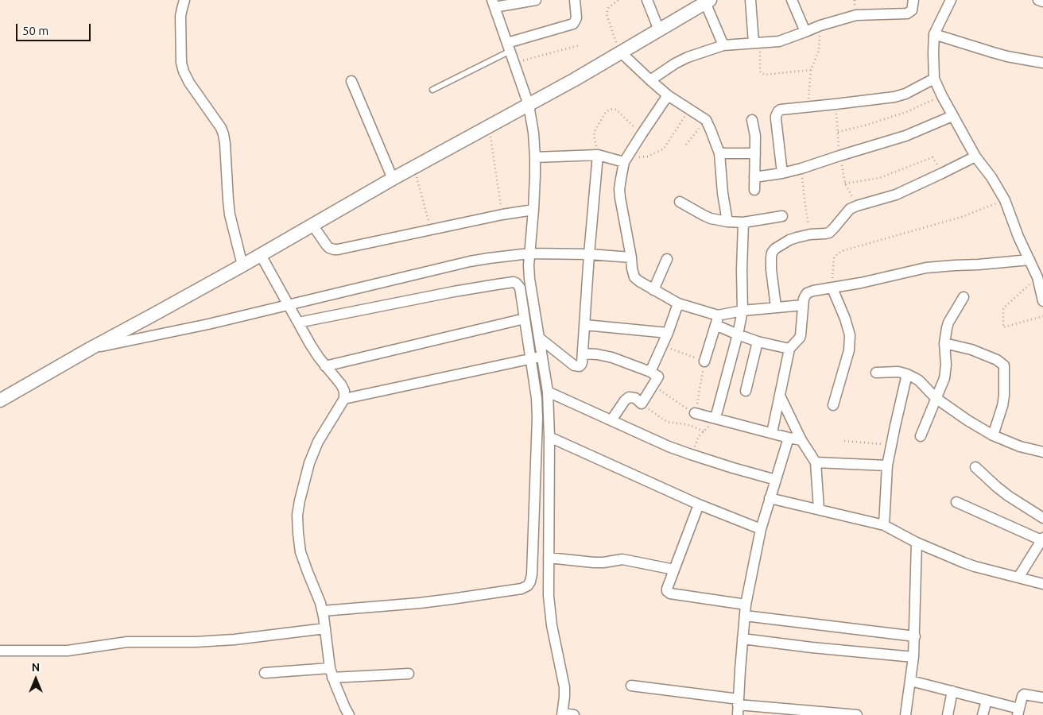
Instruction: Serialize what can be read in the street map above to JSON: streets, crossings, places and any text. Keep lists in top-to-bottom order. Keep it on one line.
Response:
{"scale_bar":"50 m","north":"top"}
